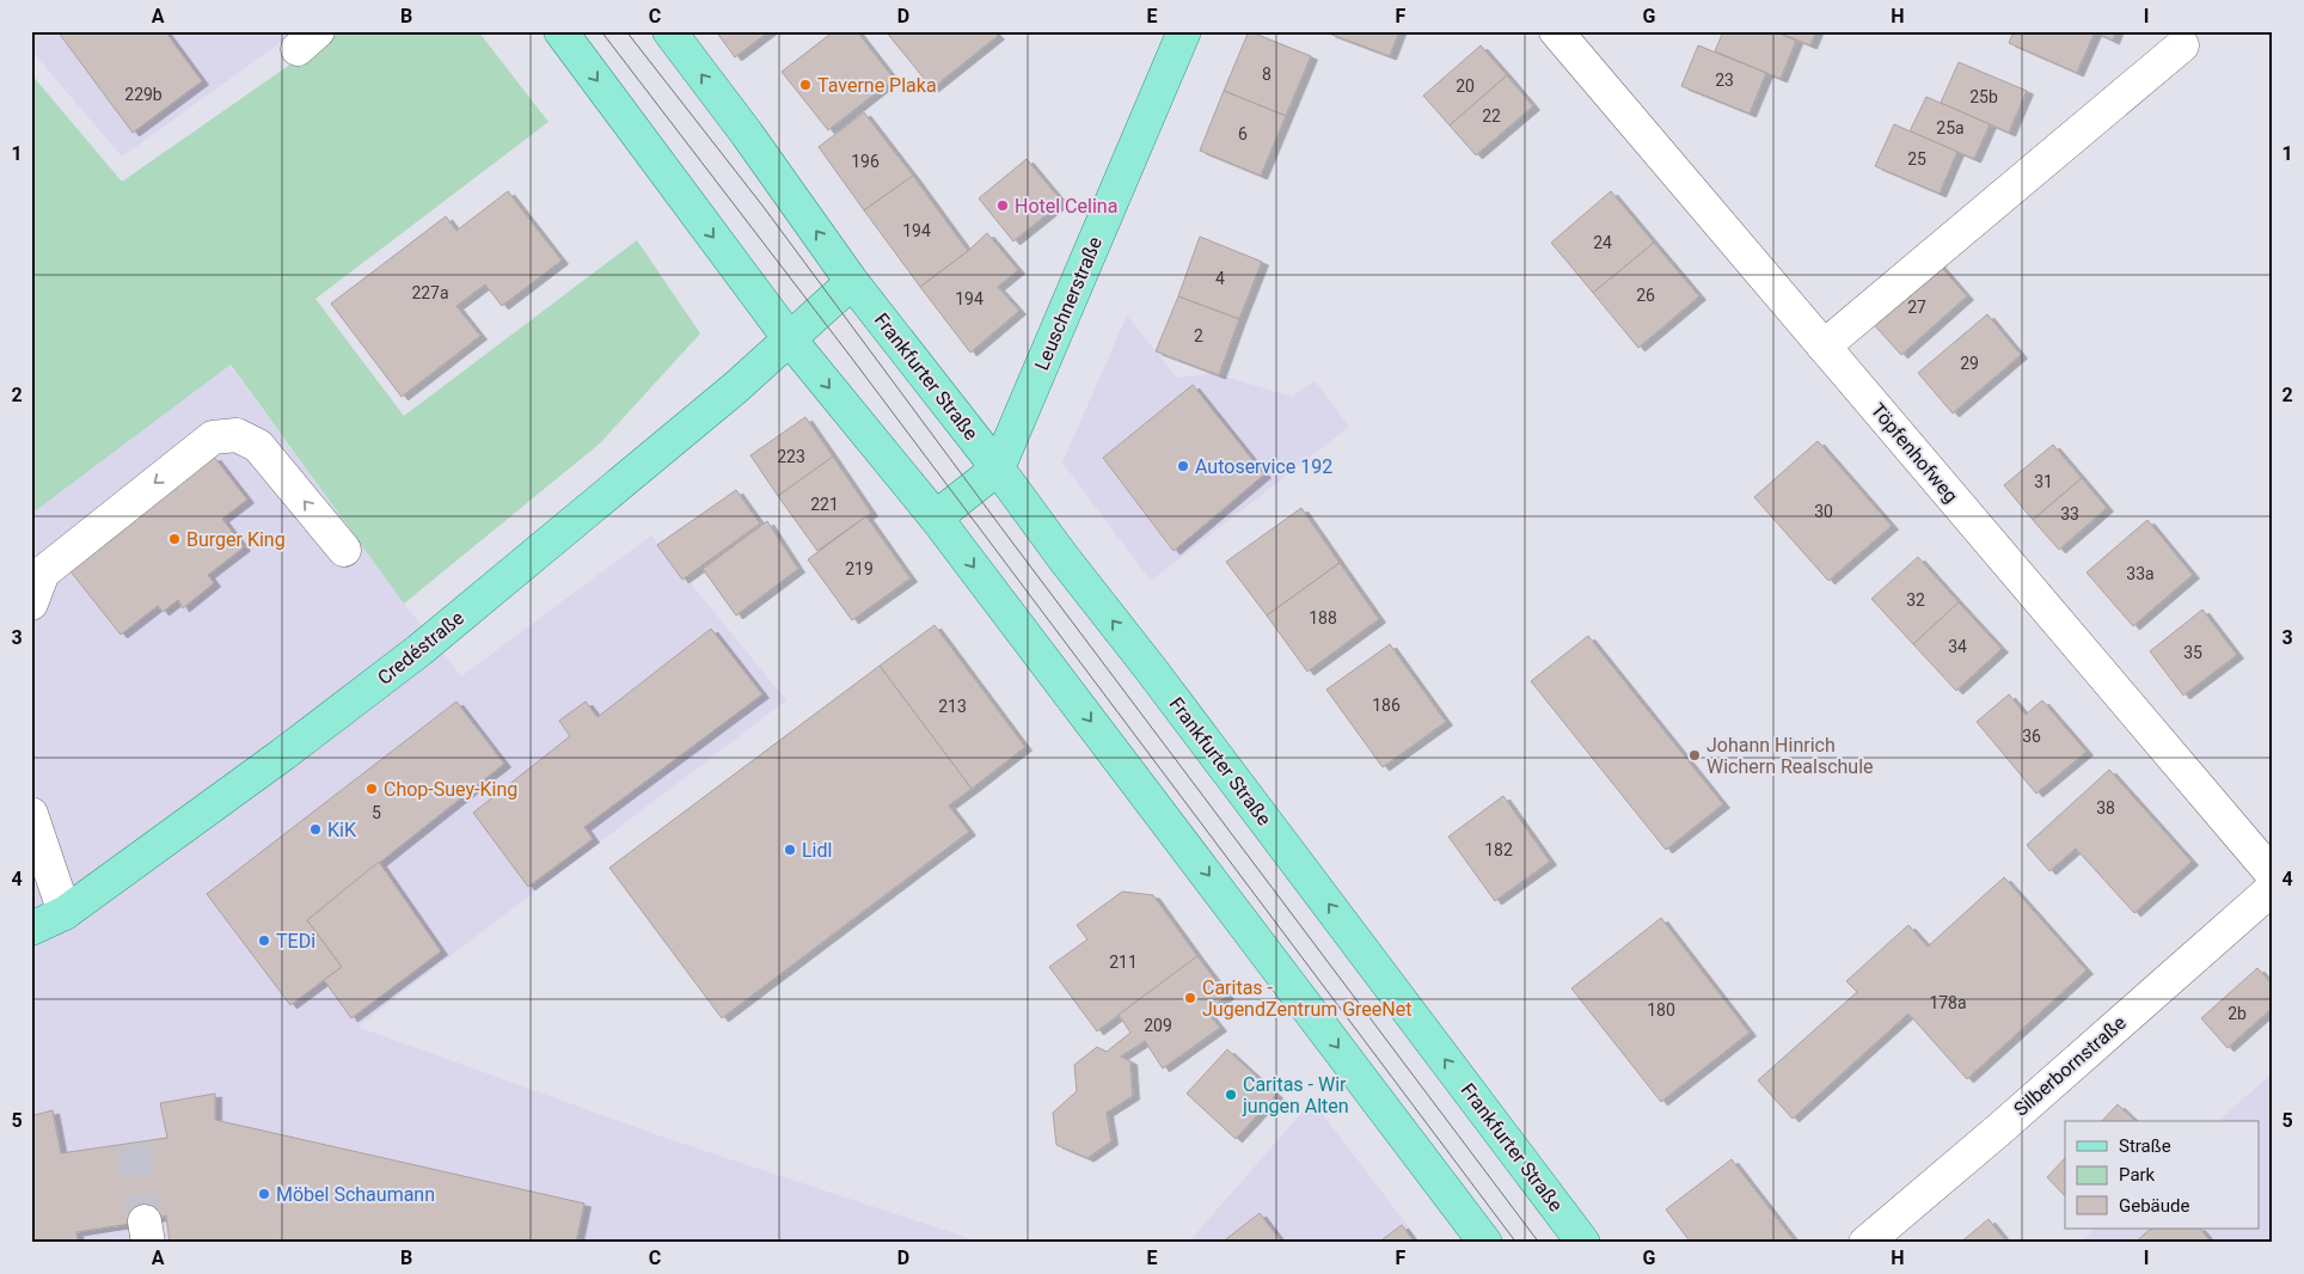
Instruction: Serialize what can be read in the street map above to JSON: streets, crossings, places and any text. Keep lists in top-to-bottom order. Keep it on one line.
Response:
{"streets":{"main road":["Leuschnerstraße","Frankfurter Straße","Credéstraße"],"street":["Töpfenhofweg","Silberbornstraße"]},"crossings":[["Leuschnerstraße","Frankfurter Straße"]],"places":["Taverne Plaka","Hotel Celina","Autoservice 192","Burger King","Johann Hinrich Wichern Realschule","Chop-Suey-King","KiK","Lidl","TEDi","Caritas - JugendZentrum GreeNet","Caritas - Wir jungen Alten","Möbel Schaumann"],"house_numbers":["8","23","20","229b","25b","22","25a","6","25","196","194","24","4","227a","26","194","27","2","29","223","31","221","30","33","219","33a","32","188","34","35","186","213","36","38","5","182","211","178a","180","2b","209"],"legend":["Straße","Park","Gebäude"],"grid":{"columns":["A","B","C","D","E","F","G","H","I"],"rows":["1","2","3","4","5"]}}
